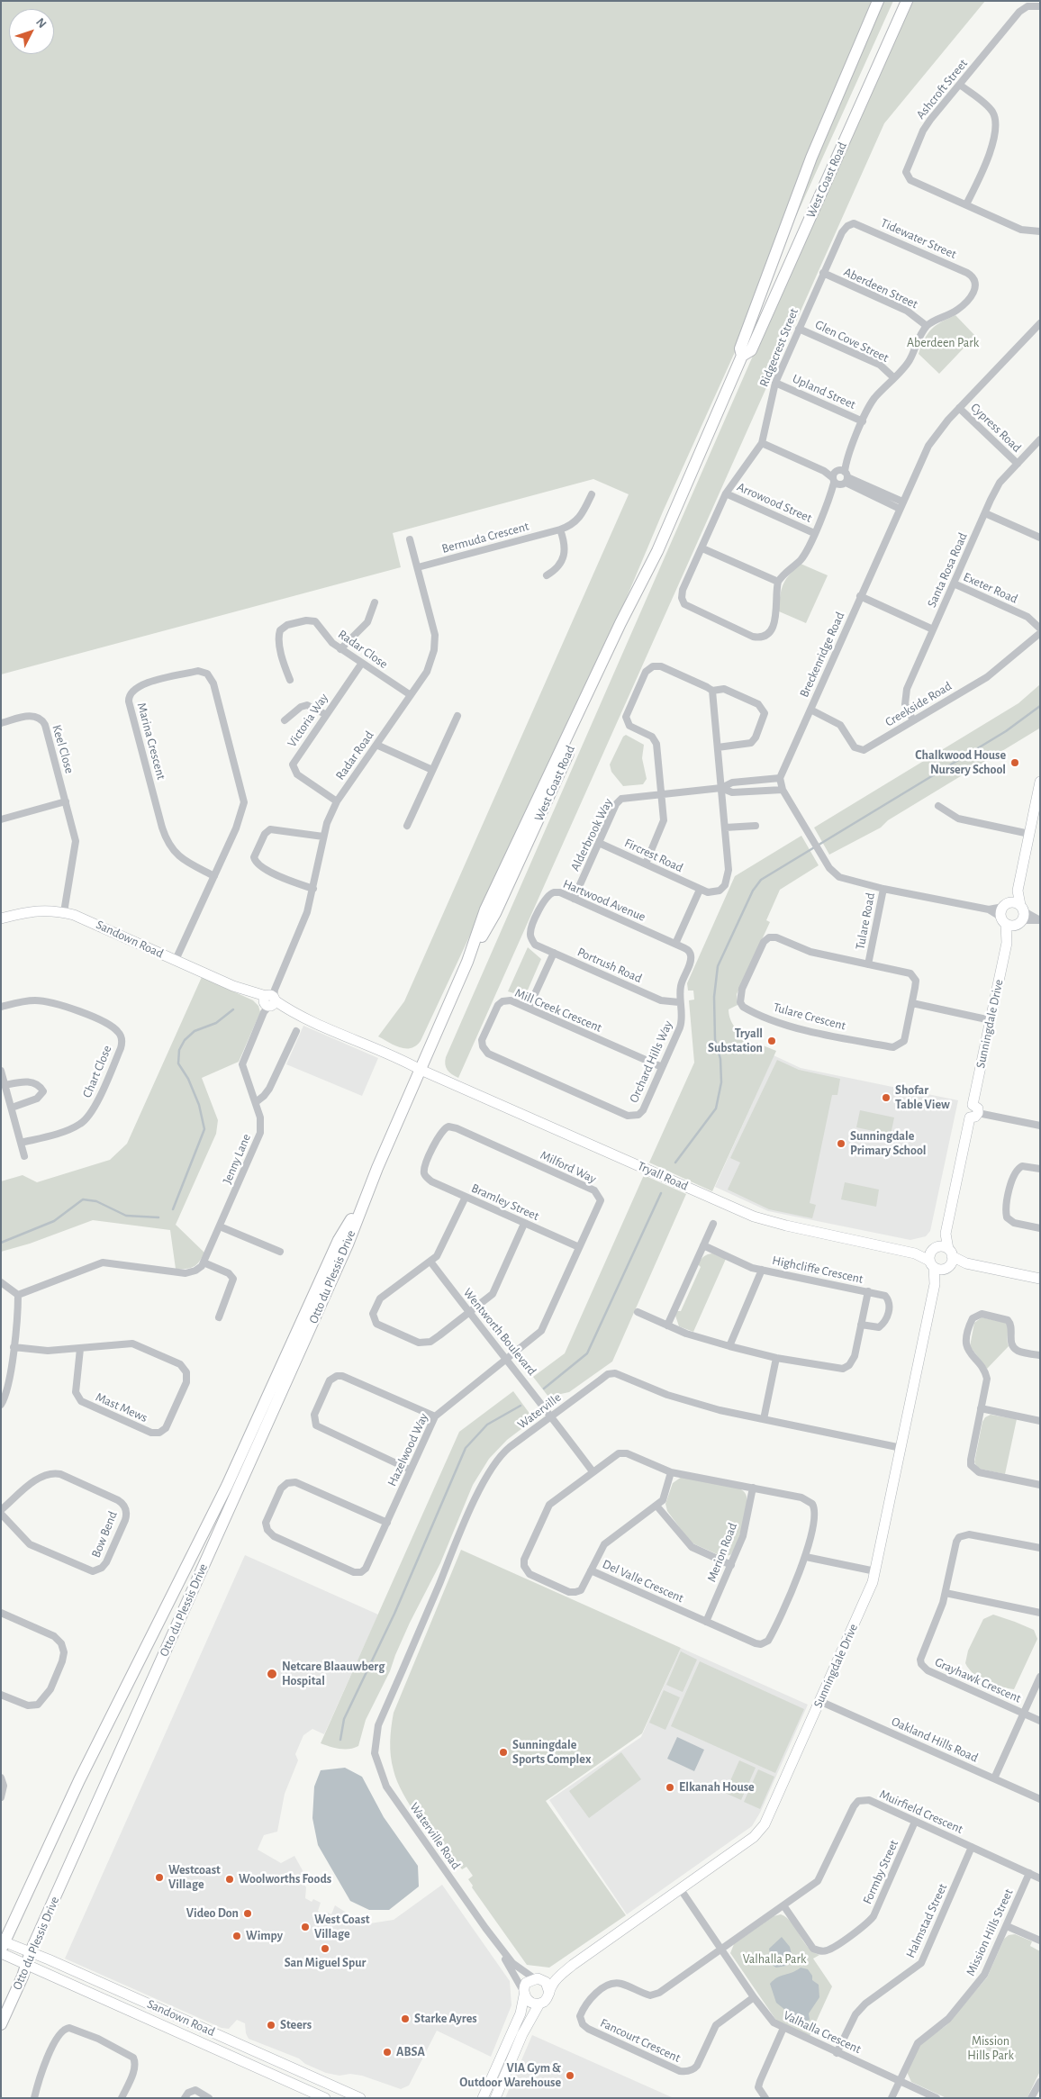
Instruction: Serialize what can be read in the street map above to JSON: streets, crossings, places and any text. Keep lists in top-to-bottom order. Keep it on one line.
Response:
{"streets":{"main road":["West Coast Road","Otto du Plessis Drive"],"street":["Ashcroft Street","Tidewater Street","Aberdeen Street","Glen Cove Street","Ridgecrest Street","Upland Street","Cypress Road","Arrowood Street","Bermuda Crescent","Santa Rosa Road","Exeter Road","Radar Close","Breckenridge Road","Creekside Road","Victoria Way","Marina Crescent","Keel Close","Radar Road","Alderbrook Way","Fircrest Road","Hartwood Avenue","Tulare Road","Sandown Road","Portrush Road","Mill Creek Crescent","Tulare Crescent","Sunningdale Drive","Orchard Hills Way","Chart Close","Jenny Lane","Milford Way","Tryall Road","Bramley Street","Highcliffe Crescent","Wentworth Boulevard","Mast Mews","Waterville","Hazelwood Way","Bow Bend","Merion Road","Del Valle Crescent","Grayhawk Crescent","Oakland Hills Road","Muirfield Crescent","Waterville Road","Formby Street","Halmstad Street","Mission Hills Street","Valhalla Crescent","Fancourt Crescent"]},"crossings":[["West Coast Road","Sandown Road"],["West Coast Road","Tryall Road"],["West Coast Road","Otto du Plessis Drive"],["Tidewater Street","Aberdeen Street"],["Tidewater Street","Ridgecrest Street"],["Aberdeen Street","Ridgecrest Street"],["Glen Cove Street","Ridgecrest Street"],["Ridgecrest Street","Upland Street"],["Ridgecrest Street","Arrowood Street"],["Cypress Road","Santa Rosa Road"],["Cypress Road","Breckenridge Road"],["Bermuda Crescent","Radar Road"],["Santa Rosa Road","Exeter Road"],["Santa Rosa Road","Creekside Road"],["Radar Close","Victoria Way"],["Radar Close","Radar Road"],["Breckenridge Road","Creekside Road"],["Victoria Way","Radar Road"],["Marina Crescent","Sandown Road"],["Keel Close","Sandown Road"],["Radar Road","Sandown Road"],["Radar Road","Jenny Lane"],["Alderbrook Way","Fircrest Road"],["Alderbrook Way","Hartwood Avenue"],["Hartwood Avenue","Portrush Road"],["Hartwood Avenue","Orchard Hills Way"],["Tulare Road","Tulare Crescent"],["Sandown Road","Jenny Lane"],["Sandown Road","Tryall Road"],["Sandown Road","Otto du Plessis Drive"],["Portrush Road","Orchard Hills Way"],["Mill Creek Crescent","Orchard Hills Way"],["Sunningdale Drive","Tryall Road"],["Sunningdale Drive","Waterville"],["Sunningdale Drive","Oakland Hills Road"],["Sunningdale Drive","Waterville Road"],["Sunningdale Drive","Valhalla Crescent"],["Milford Way","Bramley Street"],["Milford Way","Wentworth Boulevard"],["Milford Way","Hazelwood Way"],["Tryall Road","Otto du Plessis Drive"],["Wentworth Boulevard","Waterville"],["Wentworth Boulevard","Hazelwood Way"],["Waterville","Waterville Road"],["Merion Road","Del Valle Crescent"],["Muirfield Crescent","Formby Street"],["Muirfield Crescent","Halmstad Street"],["Muirfield Crescent","Mission Hills Street"],["Muirfield Crescent","Valhalla Crescent"],["Muirfield Crescent","Fancourt Crescent"],["Halmstad Street","Valhalla Crescent"],["Mission Hills Street","Valhalla Crescent"],["Valhalla Crescent","Fancourt Crescent"]],"parks":["Aberdeen Park","Valhalla Park","Mission Hills Park"],"places":["Chalkwood House Nursery School","Tryall Substation","Shofar Table View","Sunningdale Primary School","Netcare Blaauwberg Hospital","Sunningdale Sports Complex","Elkanah House","Westcoast Village","Woolworths Foods","Video Don","West Coast Village","Wimpy","San Miguel Spur","Starke Ayres","Steers","ABSA","VIA Gym & Outdoor Warehouse"],"north":"top right"}
